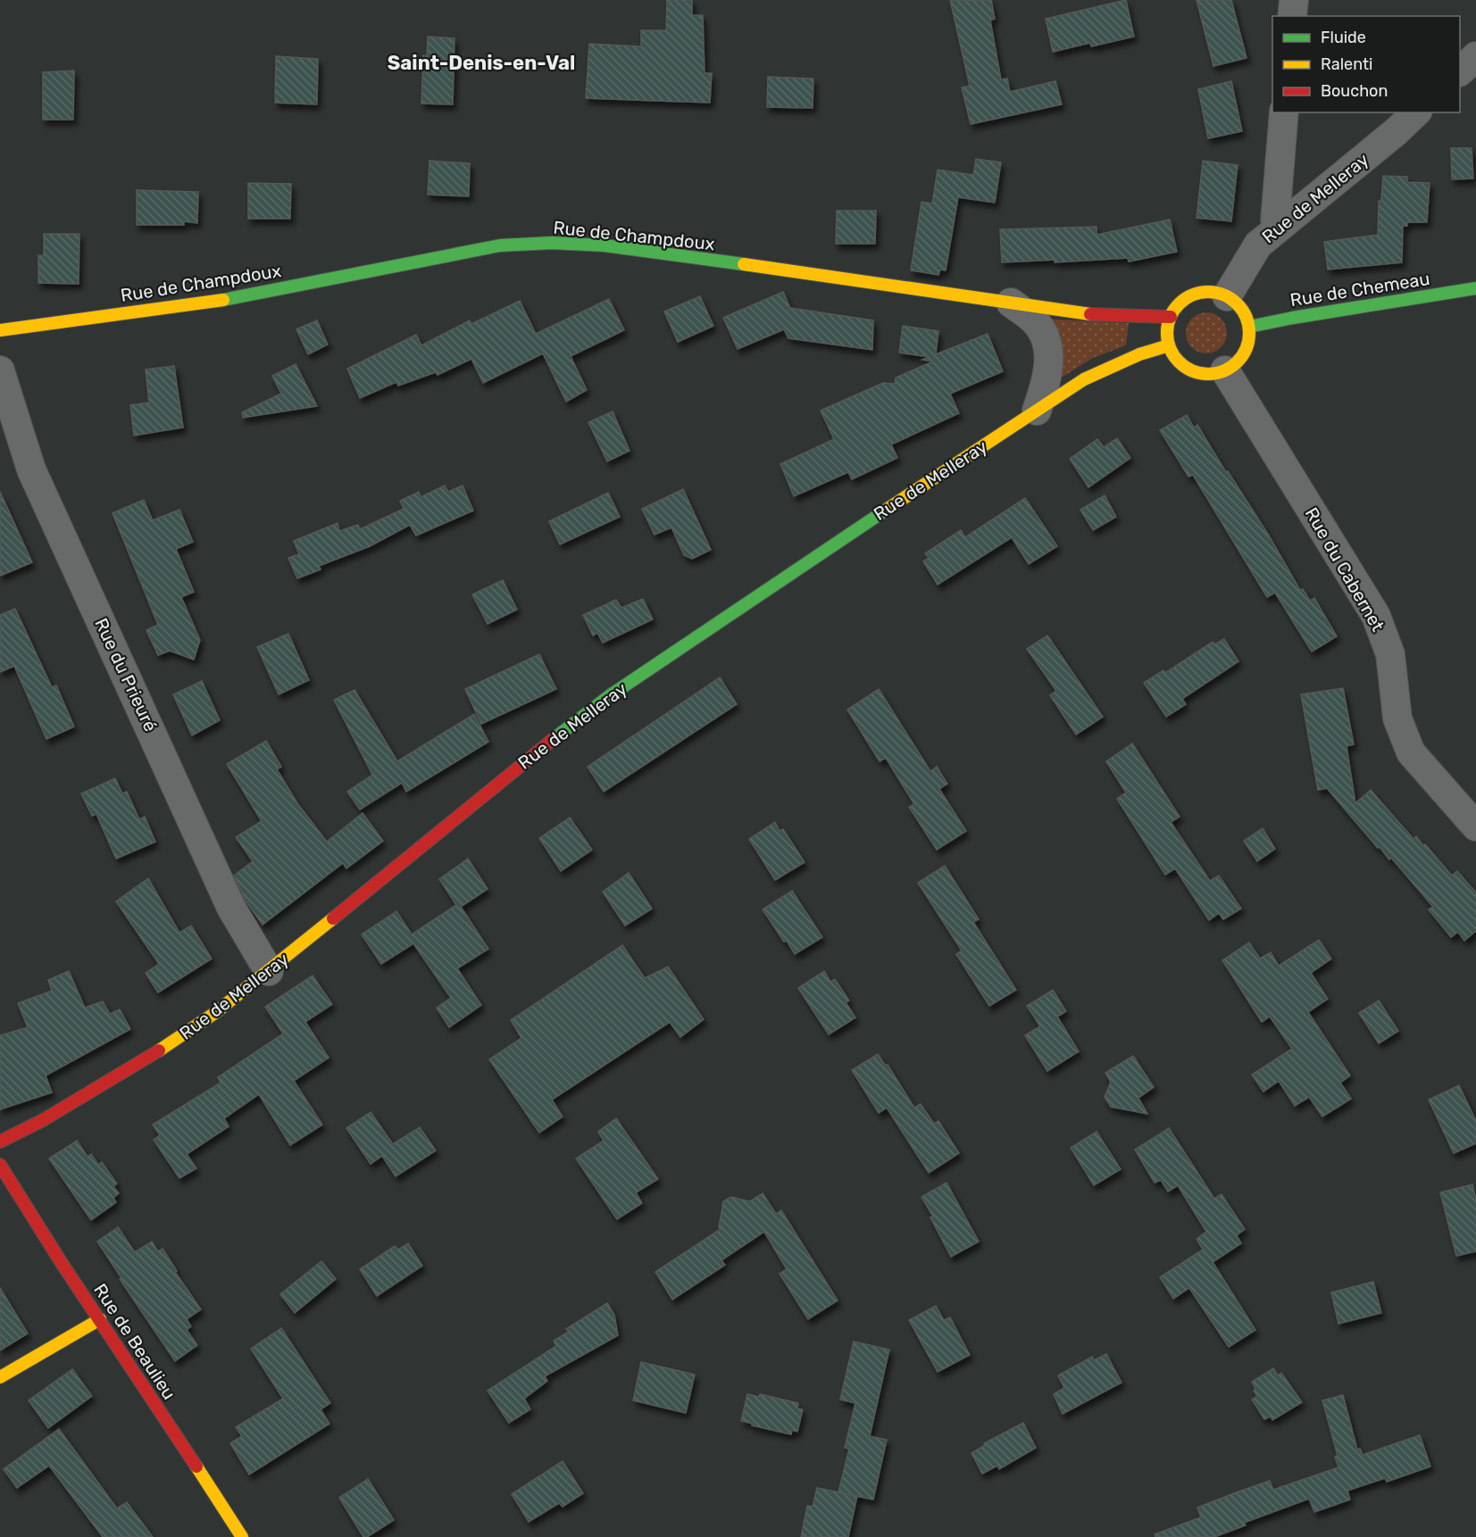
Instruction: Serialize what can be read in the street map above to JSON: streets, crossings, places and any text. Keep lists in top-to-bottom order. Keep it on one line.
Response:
{"streets":{"street":["Rue de Melleray","Rue de Champdoux","Rue de Chemeau","Rue du Cabernet","Rue du Prieuré","Rue de Beaulieu"]},"crossings":[["Rue de Melleray","Rue de Champdoux"],["Rue de Melleray","Rue de Chemeau"],["Rue de Melleray","Rue du Cabernet"],["Rue de Melleray","Rue du Prieuré"],["Rue de Champdoux","Rue de Chemeau"],["Rue de Champdoux","Rue du Cabernet"],["Rue de Chemeau","Rue du Cabernet"]],"districts":["Saint-Denis-en-Val"],"legend":["Fluide","Ralenti","Bouchon"]}
